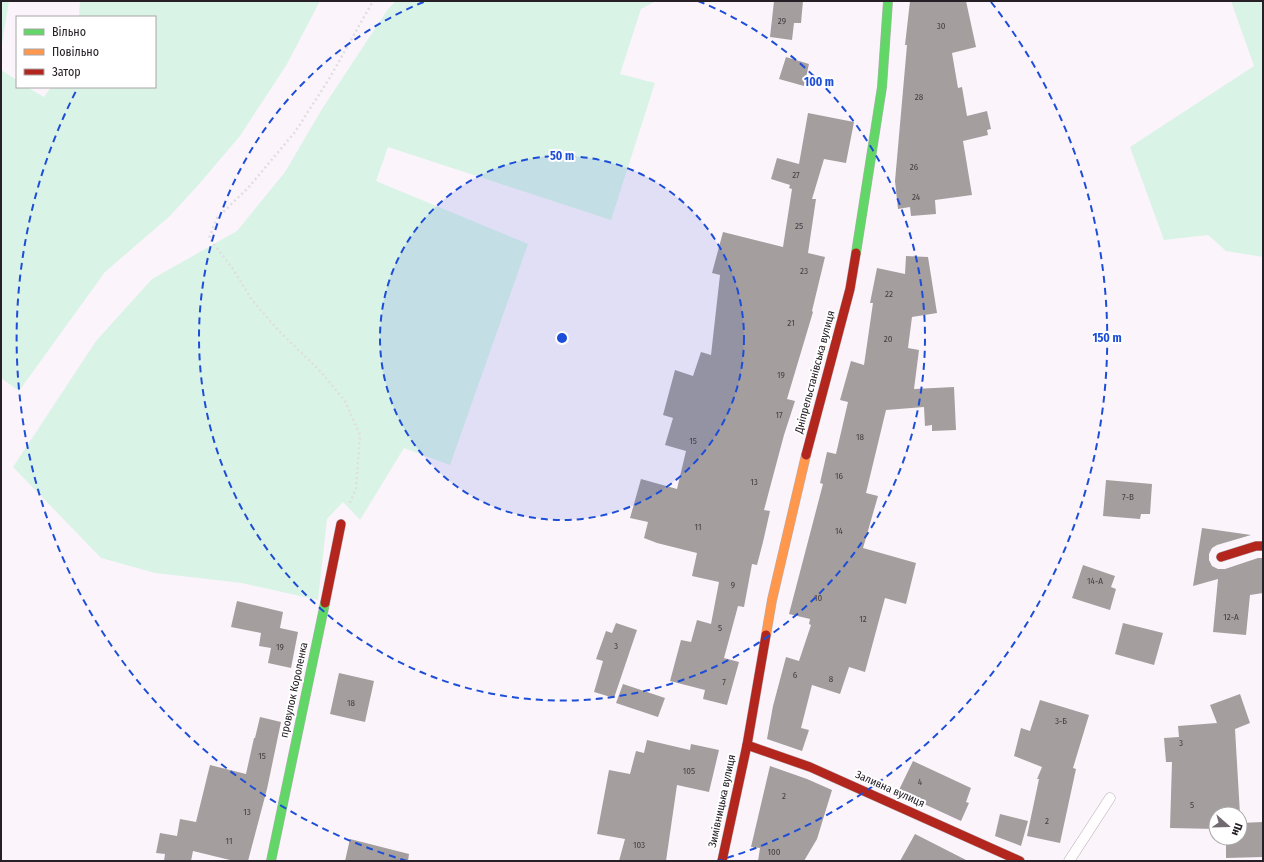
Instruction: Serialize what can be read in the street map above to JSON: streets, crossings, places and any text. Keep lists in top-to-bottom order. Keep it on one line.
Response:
{"streets":{"street":["Дніпрельстанівська вулиця","провулок Короленка","Заливна вулиця","Зимівницька вулиця"]},"crossings":[["Дніпрельстанівська вулиця","Заливна вулиця"],["Дніпрельстанівська вулиця","Зимівницька вулиця"],["Заливна вулиця","Зимівницька вулиця"]],"house_numbers":["29","30","28","26","27","24","25","23","22","21","20","19","17","18","15","16","13","7-В","11","14","14-А","9","10","12-А","12","5","3","19","6","8","7","18","3-Б","3","15","105","4","2","5","13","2","11","103","100"],"legend":["Вільно","Повільно","Затор"],"north":"right","rings":["100 m","50 m","150 m"]}
